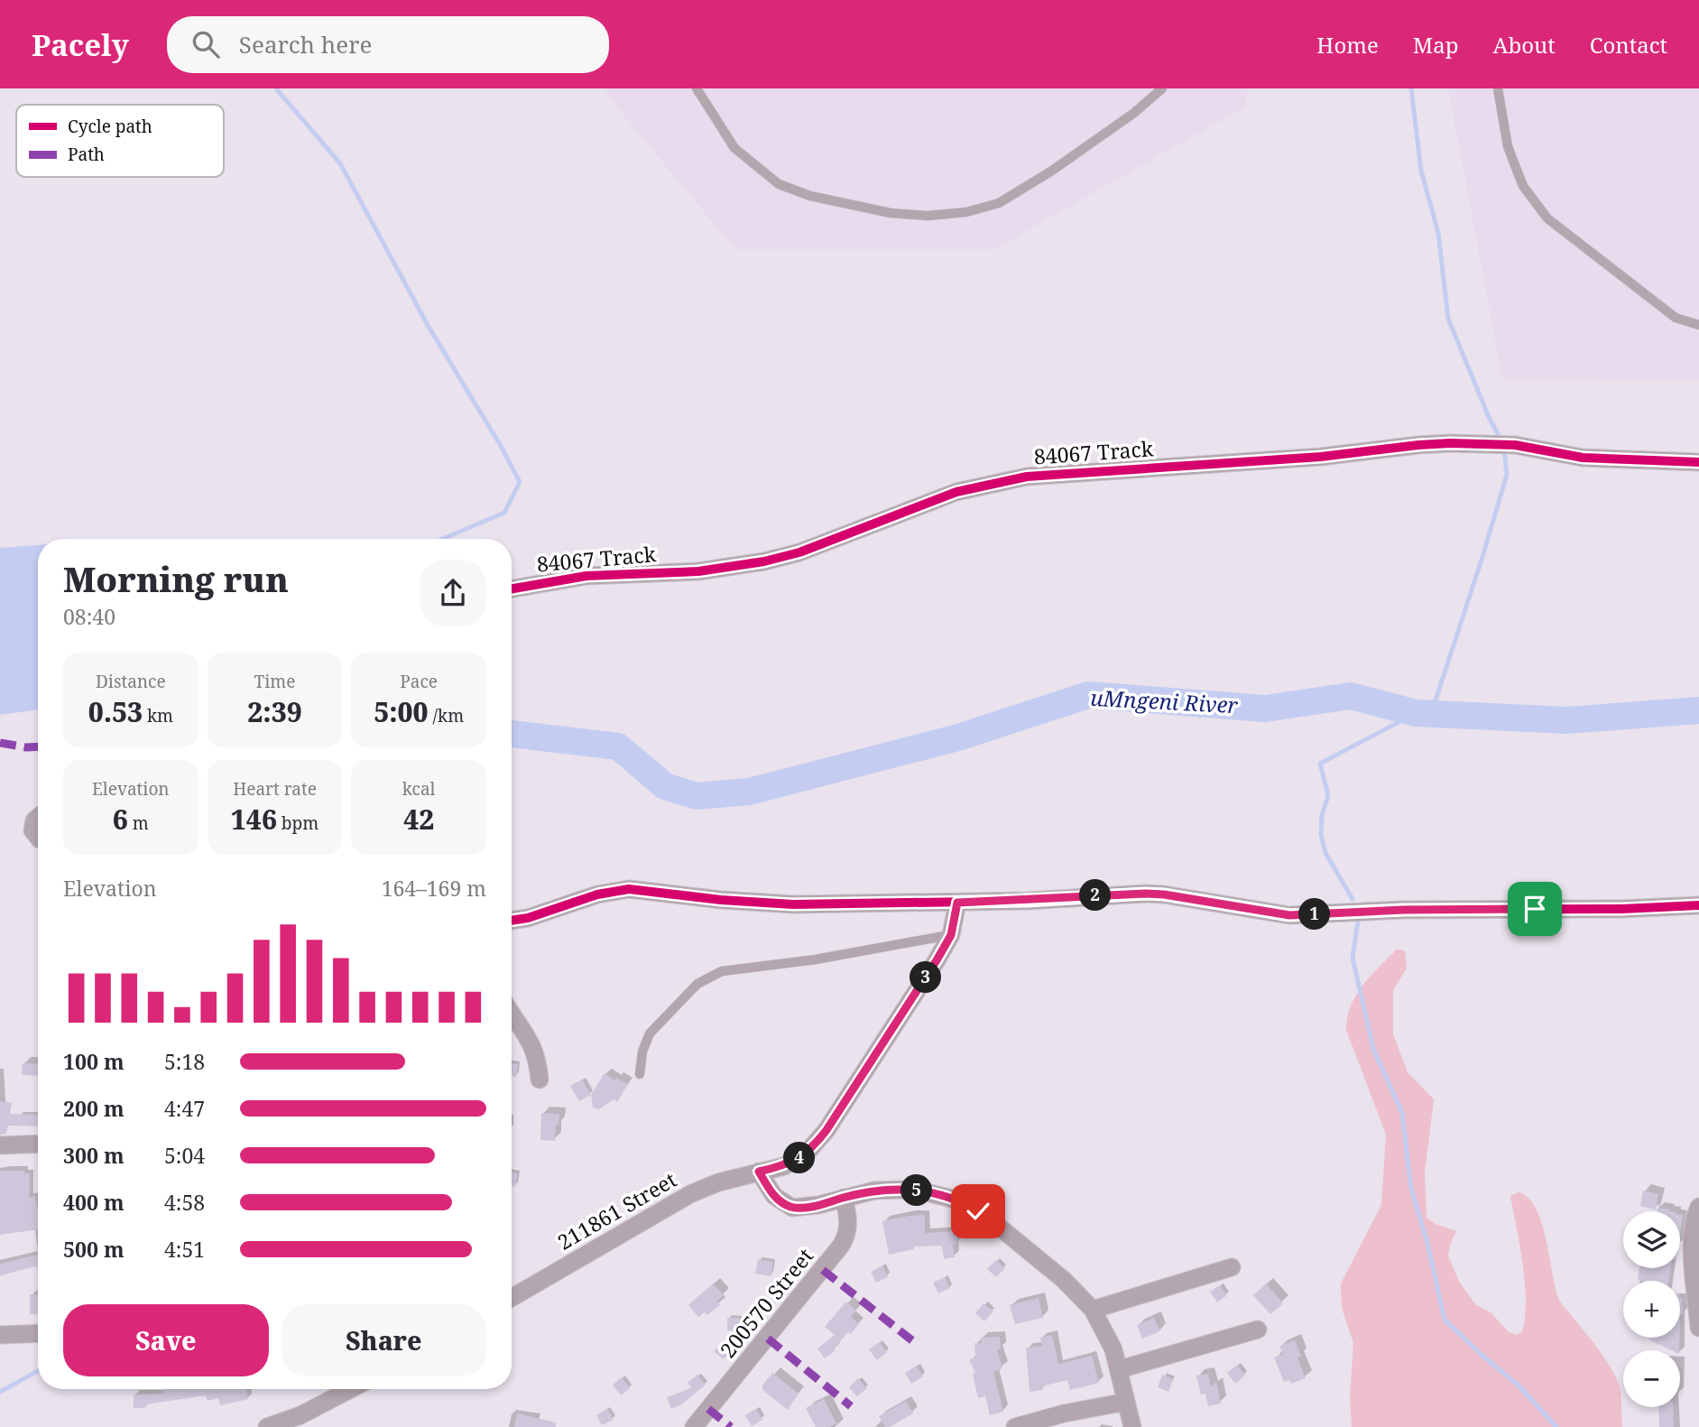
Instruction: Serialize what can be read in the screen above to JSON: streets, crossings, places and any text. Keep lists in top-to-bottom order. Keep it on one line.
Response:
{"streets":{"street":["84067 Track","211861 Street","200570 Street"]},"water":["uMngeni River"],"legend":["Cycle path","Path"],"page":{"header":"Pacely","search":"Search here","nav":["Home","Map","About","Contact"],"heading":["Morning run","08:40"],"stats":[["Distance","0.53 km"],["Time","2:39"],["Pace","5:00 /km"],["Elevation","6 m"],["Heart rate","146 bpm"],["kcal","42"]],"chart":["Elevation","164–169 m"],"pins":["2","1","3","4","5"],"list":[{"name":"100 m","note":"5:18"},{"name":"200 m","note":"4:47"},{"name":"300 m","note":"5:04"},{"name":"400 m","note":"4:58"},{"name":"500 m","note":"4:51"}],"map_buttons":["+","−"],"buttons":["Save","Share"]}}
